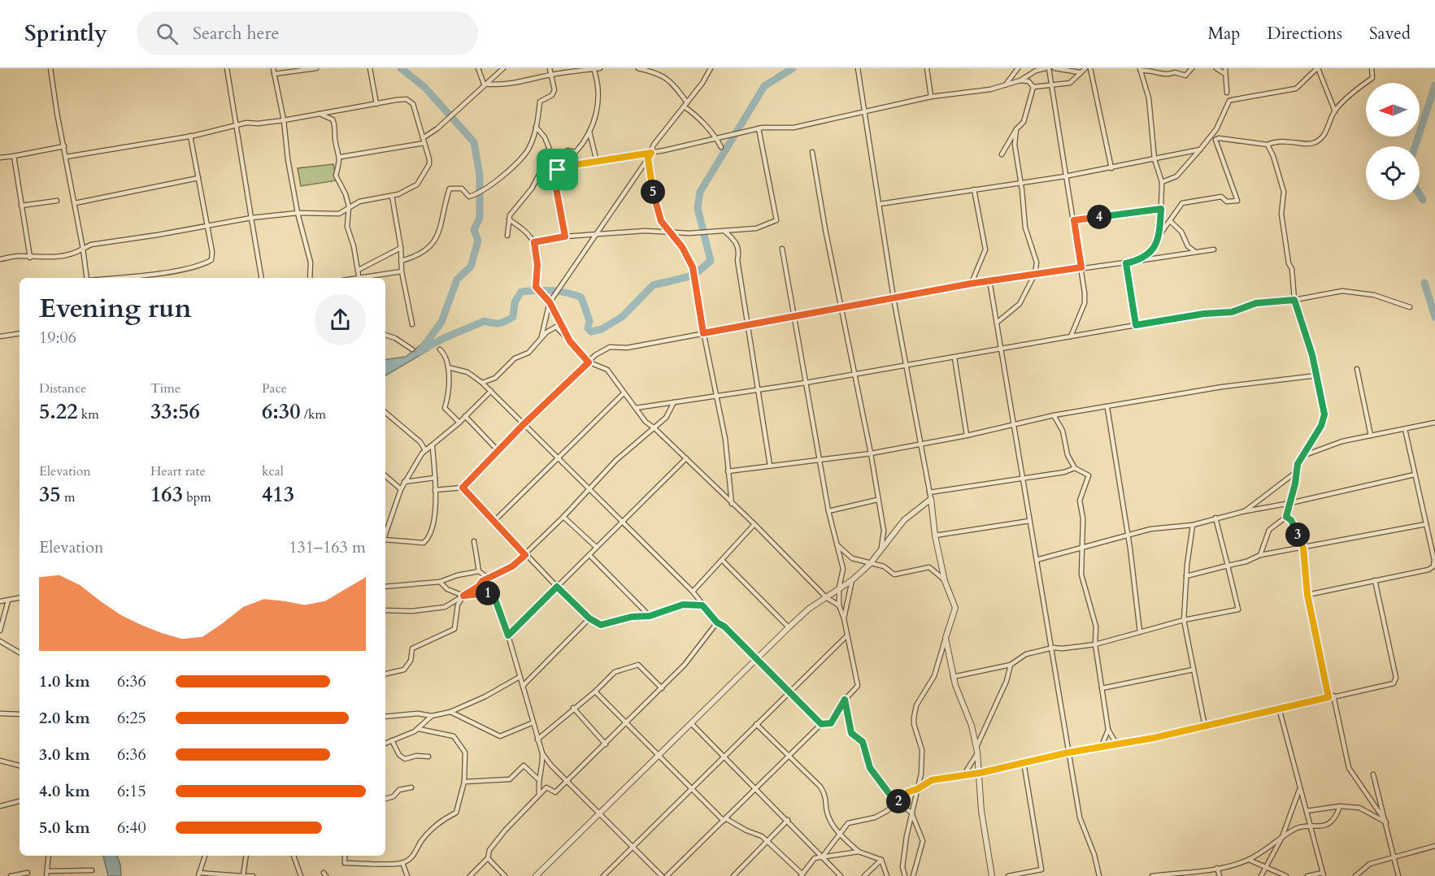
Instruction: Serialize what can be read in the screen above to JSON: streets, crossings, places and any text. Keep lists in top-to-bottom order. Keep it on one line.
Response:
{"north":"left","page":{"header":"Sprintly","search":"Search here","nav":["Map","Directions","Saved"],"pins":["5","4","3","1","2"],"heading":["Evening run","19:06"],"stats":[["Distance","5.22 km"],["Time","33:56"],["Pace","6:30 /km"],["Elevation","35 m"],["Heart rate","163 bpm"],["kcal","413"]],"chart":["Elevation","131–163 m"],"list":[{"name":"1.0 km","note":"6:36"},{"name":"2.0 km","note":"6:25"},{"name":"3.0 km","note":"6:36"},{"name":"4.0 km","note":"6:15"},{"name":"5.0 km","note":"6:40"}]}}
